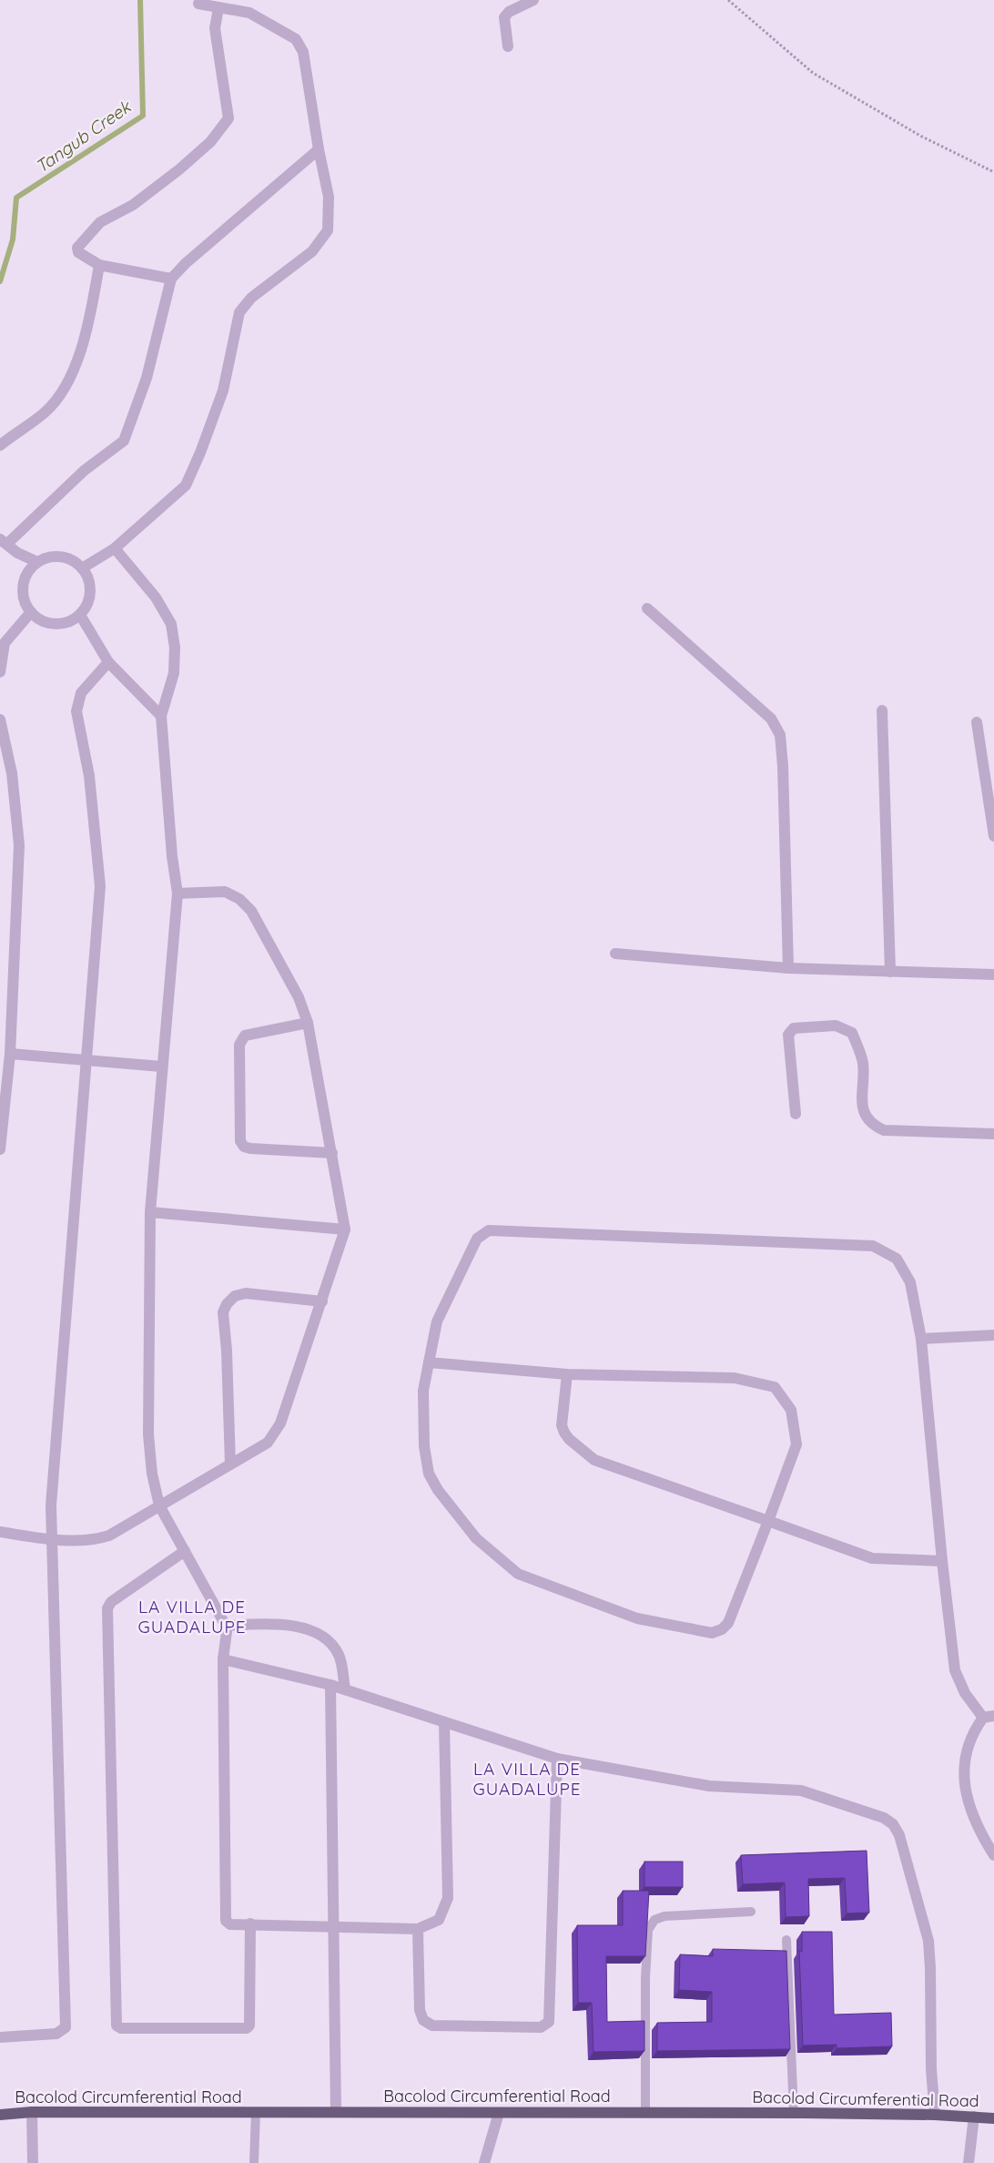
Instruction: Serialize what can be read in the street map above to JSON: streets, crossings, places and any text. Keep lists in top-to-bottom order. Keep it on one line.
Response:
{"streets":{"main road":["Bacolod Circumferential Road"]},"districts":["LA VILLA DE GUADALUPE","LA VILLA DE GUADALUPE"],"water":["Tangub Creek"]}
